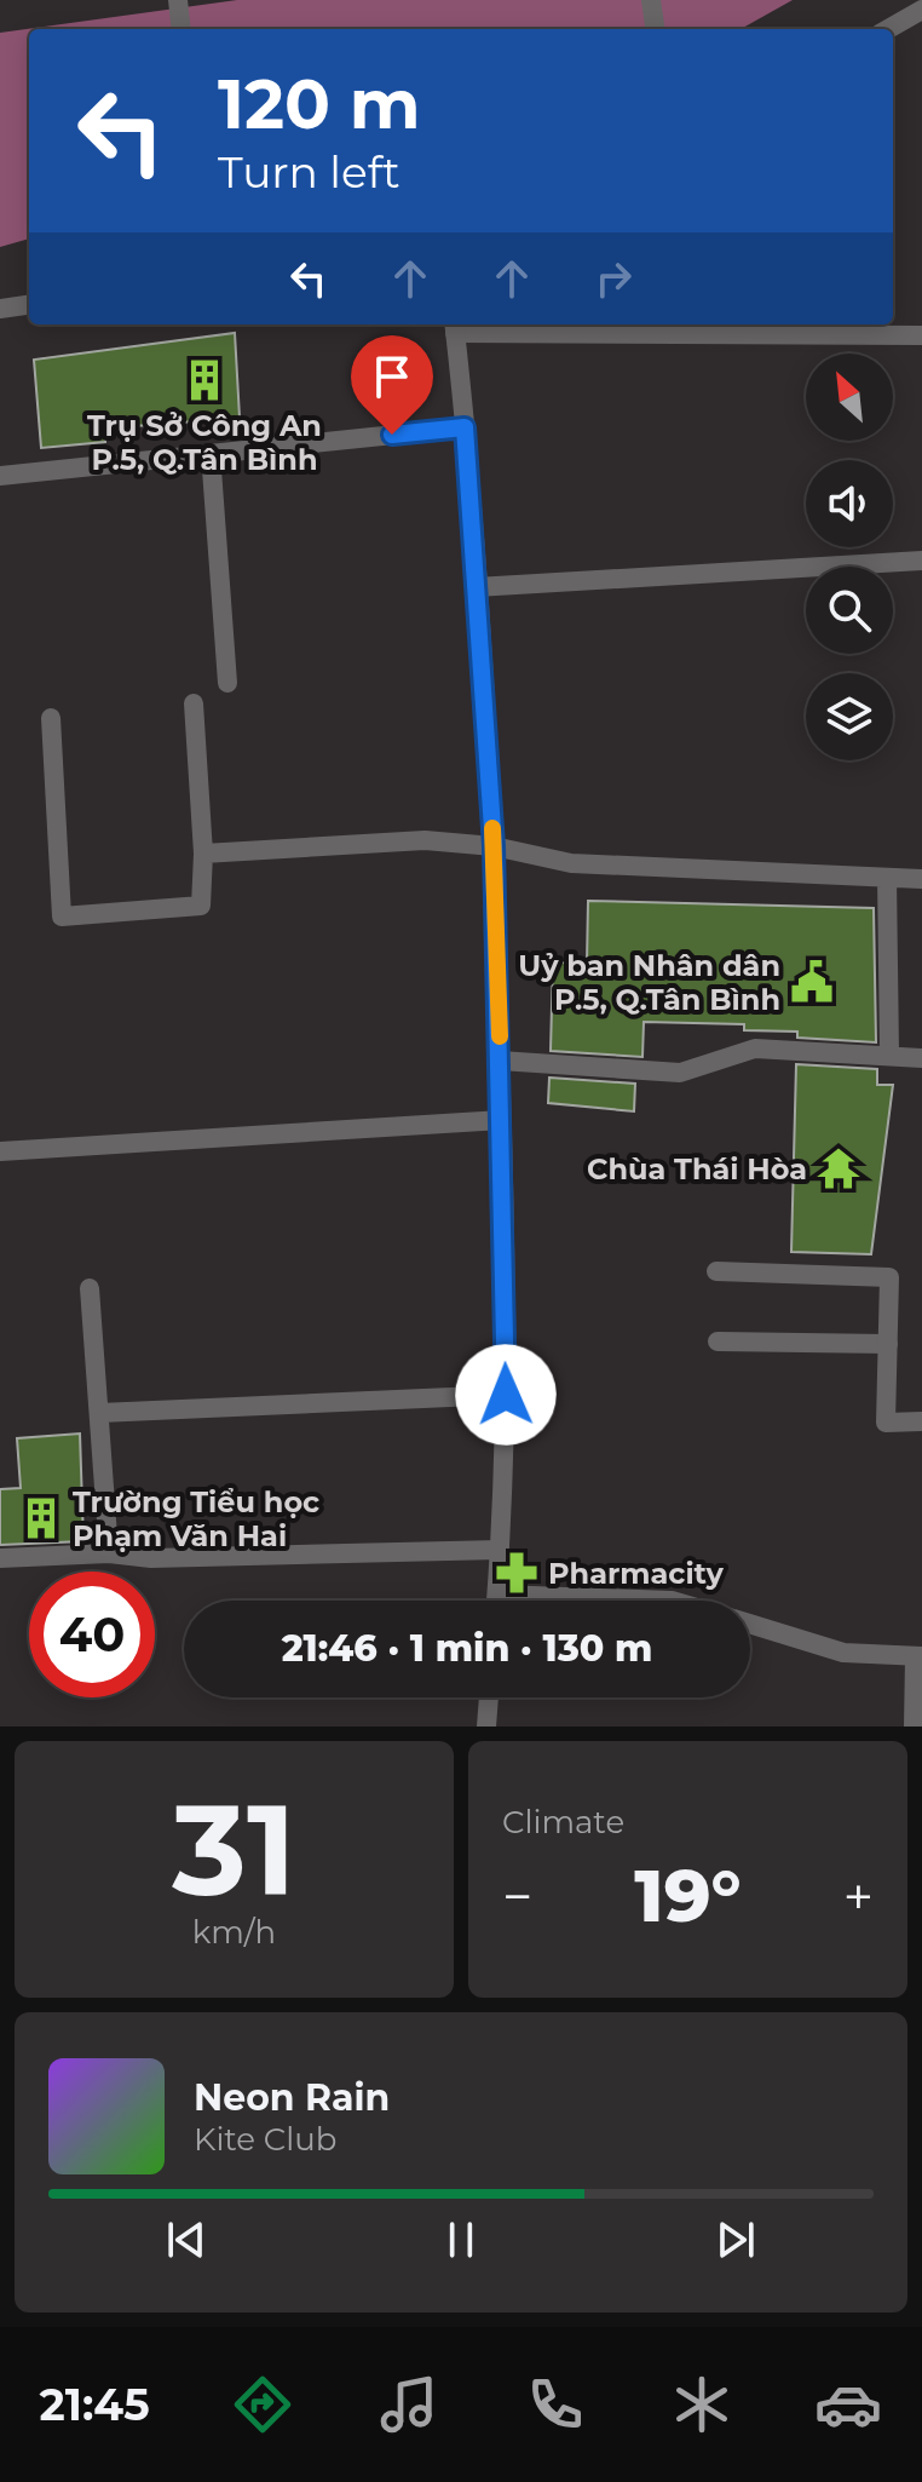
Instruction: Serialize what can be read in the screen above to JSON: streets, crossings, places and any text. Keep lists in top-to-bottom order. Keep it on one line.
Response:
{"places":{"building":["Trụ Sở Công An P.5, Q.Tân Bình","Trường Tiểu học Phạm Văn Hai"],"public building":["Uỷ ban Nhân dân P.5, Q.Tân Bình"],"temple":["Chùa Thái Hòa"],"pharmacy":["Pharmacity"]},"north":"top left","page":{"turn":["120 m","Turn left"],"limit":"40","trip":"21:46 · 1 min · 130 m","tile":[["31","km/h"],"Climate"],"heat":["−","19°","+"],"song":["Neon Rain","Kite Club"],"tabs":"21:45"}}
